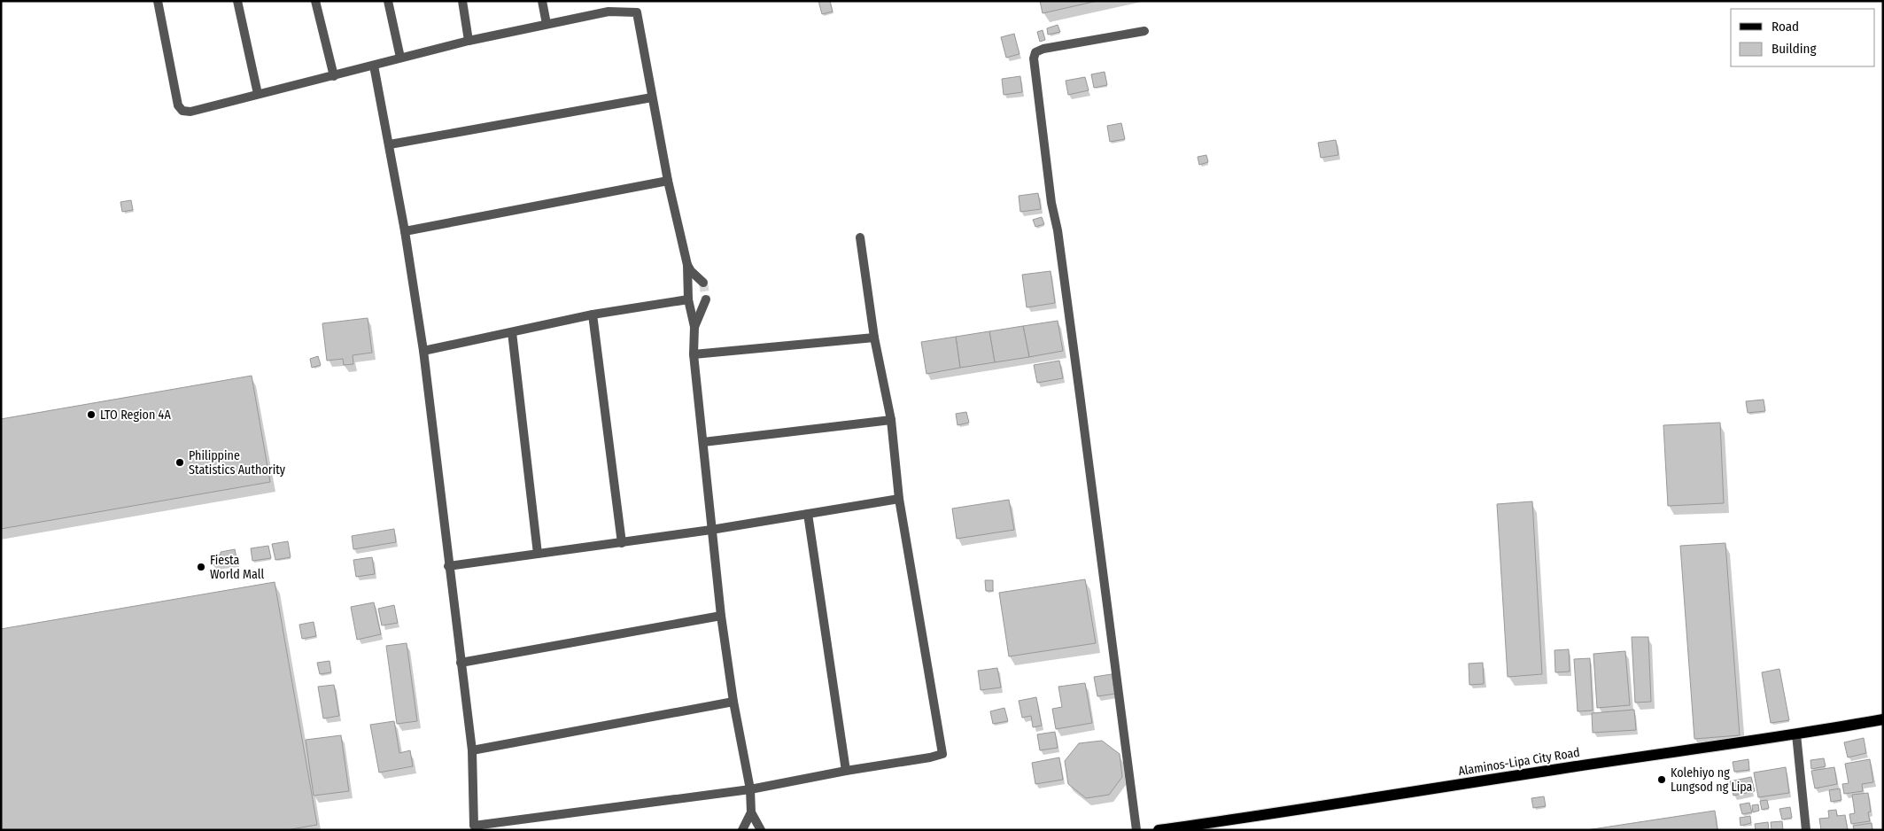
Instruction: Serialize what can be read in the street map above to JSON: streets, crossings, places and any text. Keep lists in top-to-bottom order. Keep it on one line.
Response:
{"streets":{"main road":["Alaminos-Lipa City Road"]},"places":["LTO Region 4A","Philippine Statistics Authority","Fiesta World Mall","Kolehiyo ng Lungsod ng Lipa"],"legend":["Road","Building"]}
